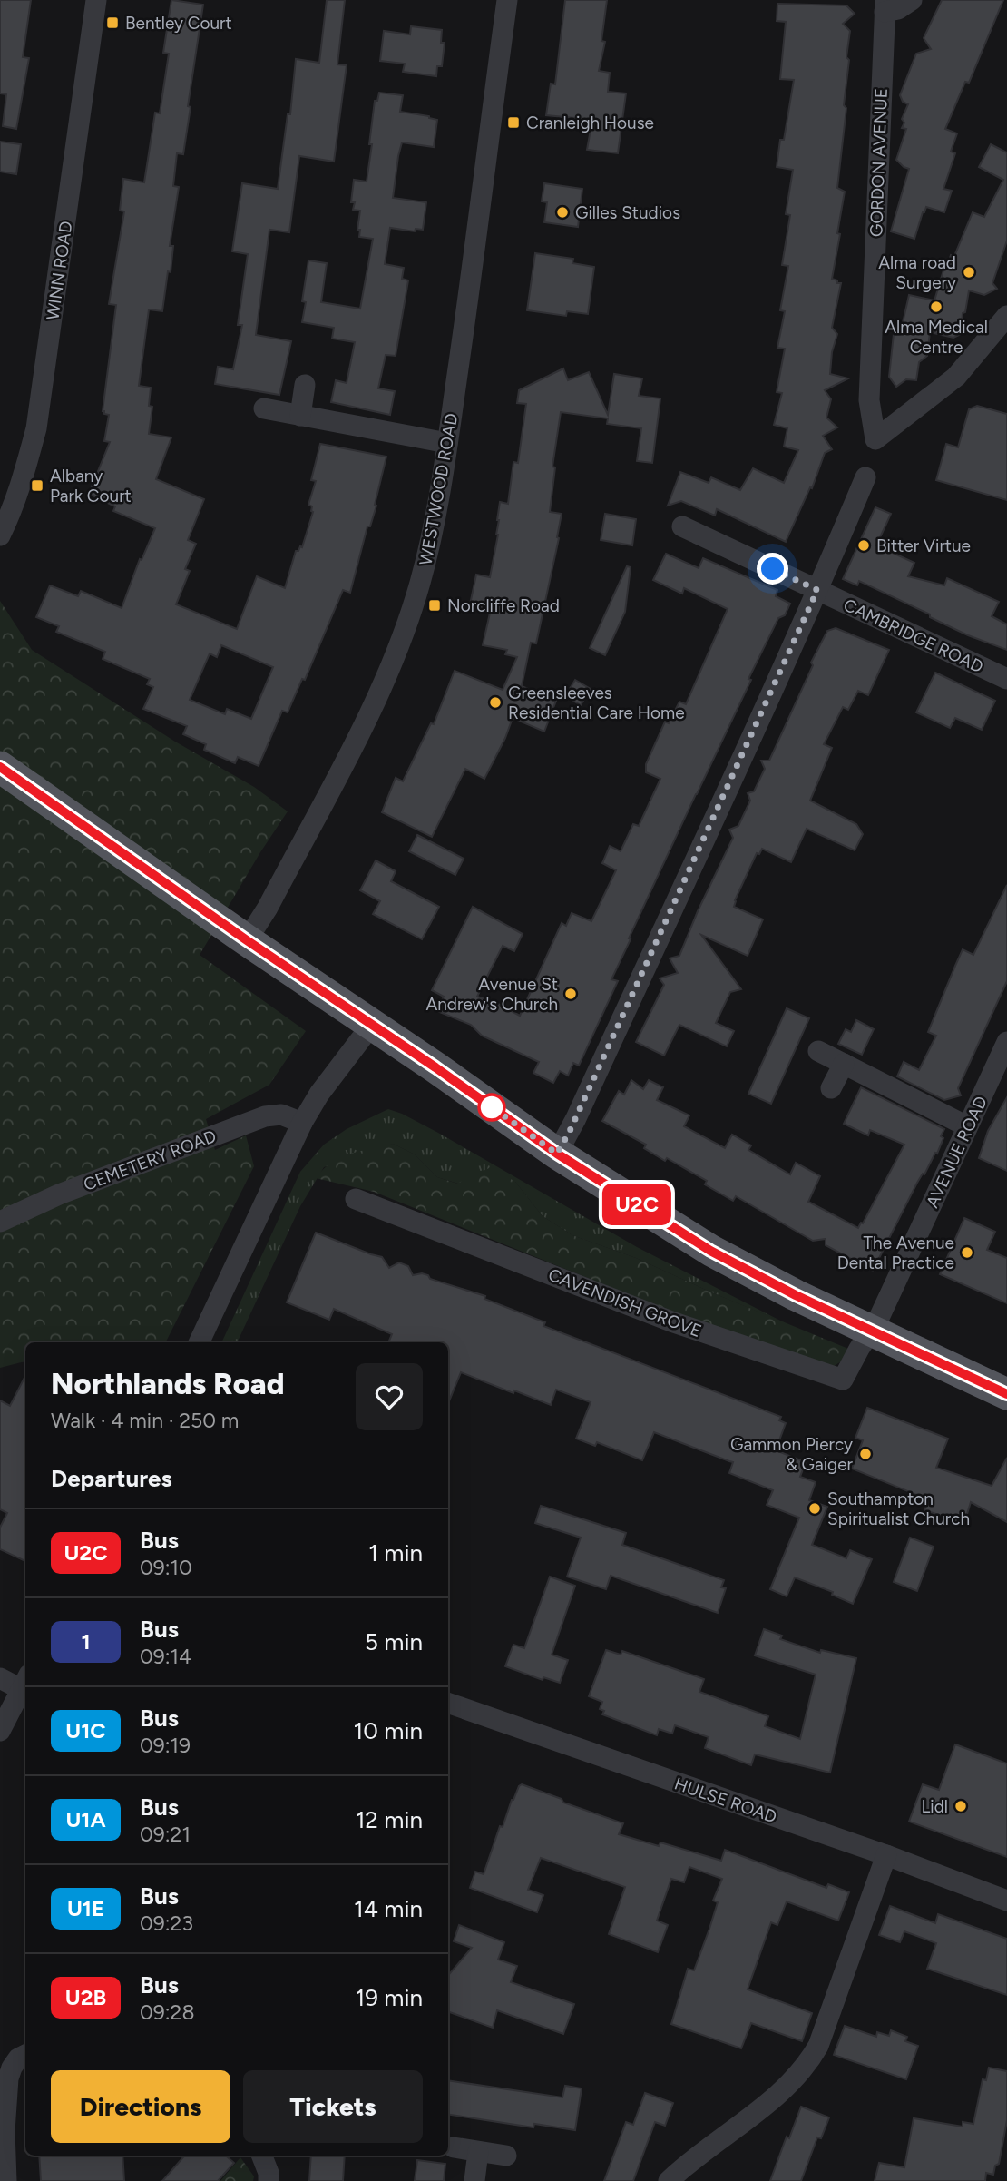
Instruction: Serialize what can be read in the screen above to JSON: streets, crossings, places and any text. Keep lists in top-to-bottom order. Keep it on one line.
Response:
{"streets":{"street":["GORDON AVENUE","WINN ROAD","WESTWOOD ROAD","CAMBRIDGE ROAD","AVENUE ROAD","CEMETERY ROAD","CAVENDISH GROVE","HULSE ROAD"]},"crossings":[["AVENUE ROAD","CAVENDISH GROVE"]],"places":{"transit":["Bentley Court","Cranleigh House","Albany Park Court","Norcliffe Road"],"other":["Gilles Studios","Alma road Surgery","Alma Medical Centre","Bitter Virtue","Greensleeves Residential Care Home","Avenue St Andrew's Church","The Avenue Dental Practice","Gammon Piercy & Gaiger","Southampton Spiritualist Church","Lidl"]},"lines":["bus line U2C"],"page":{"on_map":"U2C","heading":[["Northlands Road","Walk · 4 min · 250 m"],"Departures"],"list":[{"mark":"U2C","name":"Bus","note":"09:10","value":"1 min"},{"mark":"1","name":"Bus","note":"09:14","value":"5 min"},{"mark":"U1C","name":"Bus","note":"09:19","value":"10 min"},{"mark":"U1A","name":"Bus","note":"09:21","value":"12 min"},{"mark":"U1E","name":"Bus","note":"09:23","value":"14 min"},{"mark":"U2B","name":"Bus","note":"09:28","value":"19 min"}],"buttons":["Directions","Tickets"]}}
